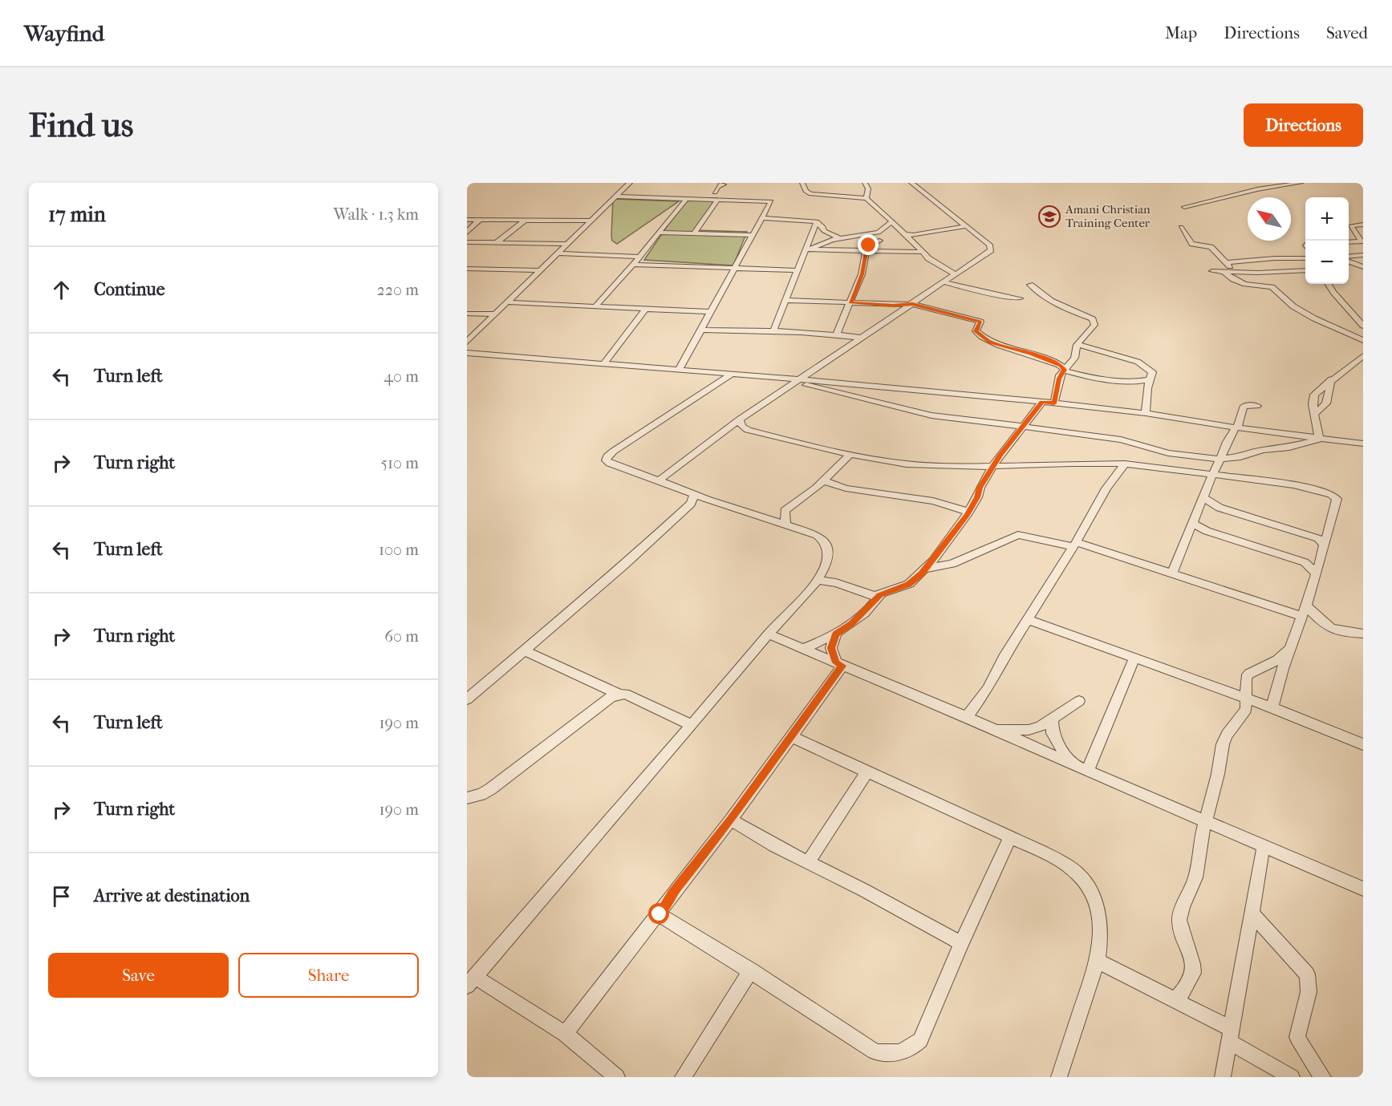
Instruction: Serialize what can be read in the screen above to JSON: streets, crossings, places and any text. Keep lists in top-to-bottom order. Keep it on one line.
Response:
{"places":{"school or university":["Amani Christian Training Center"]},"north":"top left","page":{"header":"Wayfind","nav":["Map","Directions","Saved"],"buttons":["Directions",["Save","Share"]],"title":"Find us","heading":["17 min","Walk · 1.3 km"],"map_buttons":["+","−"],"list":[["Continue","220 m"],["Turn left","40 m"],["Turn right","510 m"],["Turn left","100 m"],["Turn right","60 m"],["Turn left","190 m"],["Turn right","190 m"],"Arrive at destination"]}}
